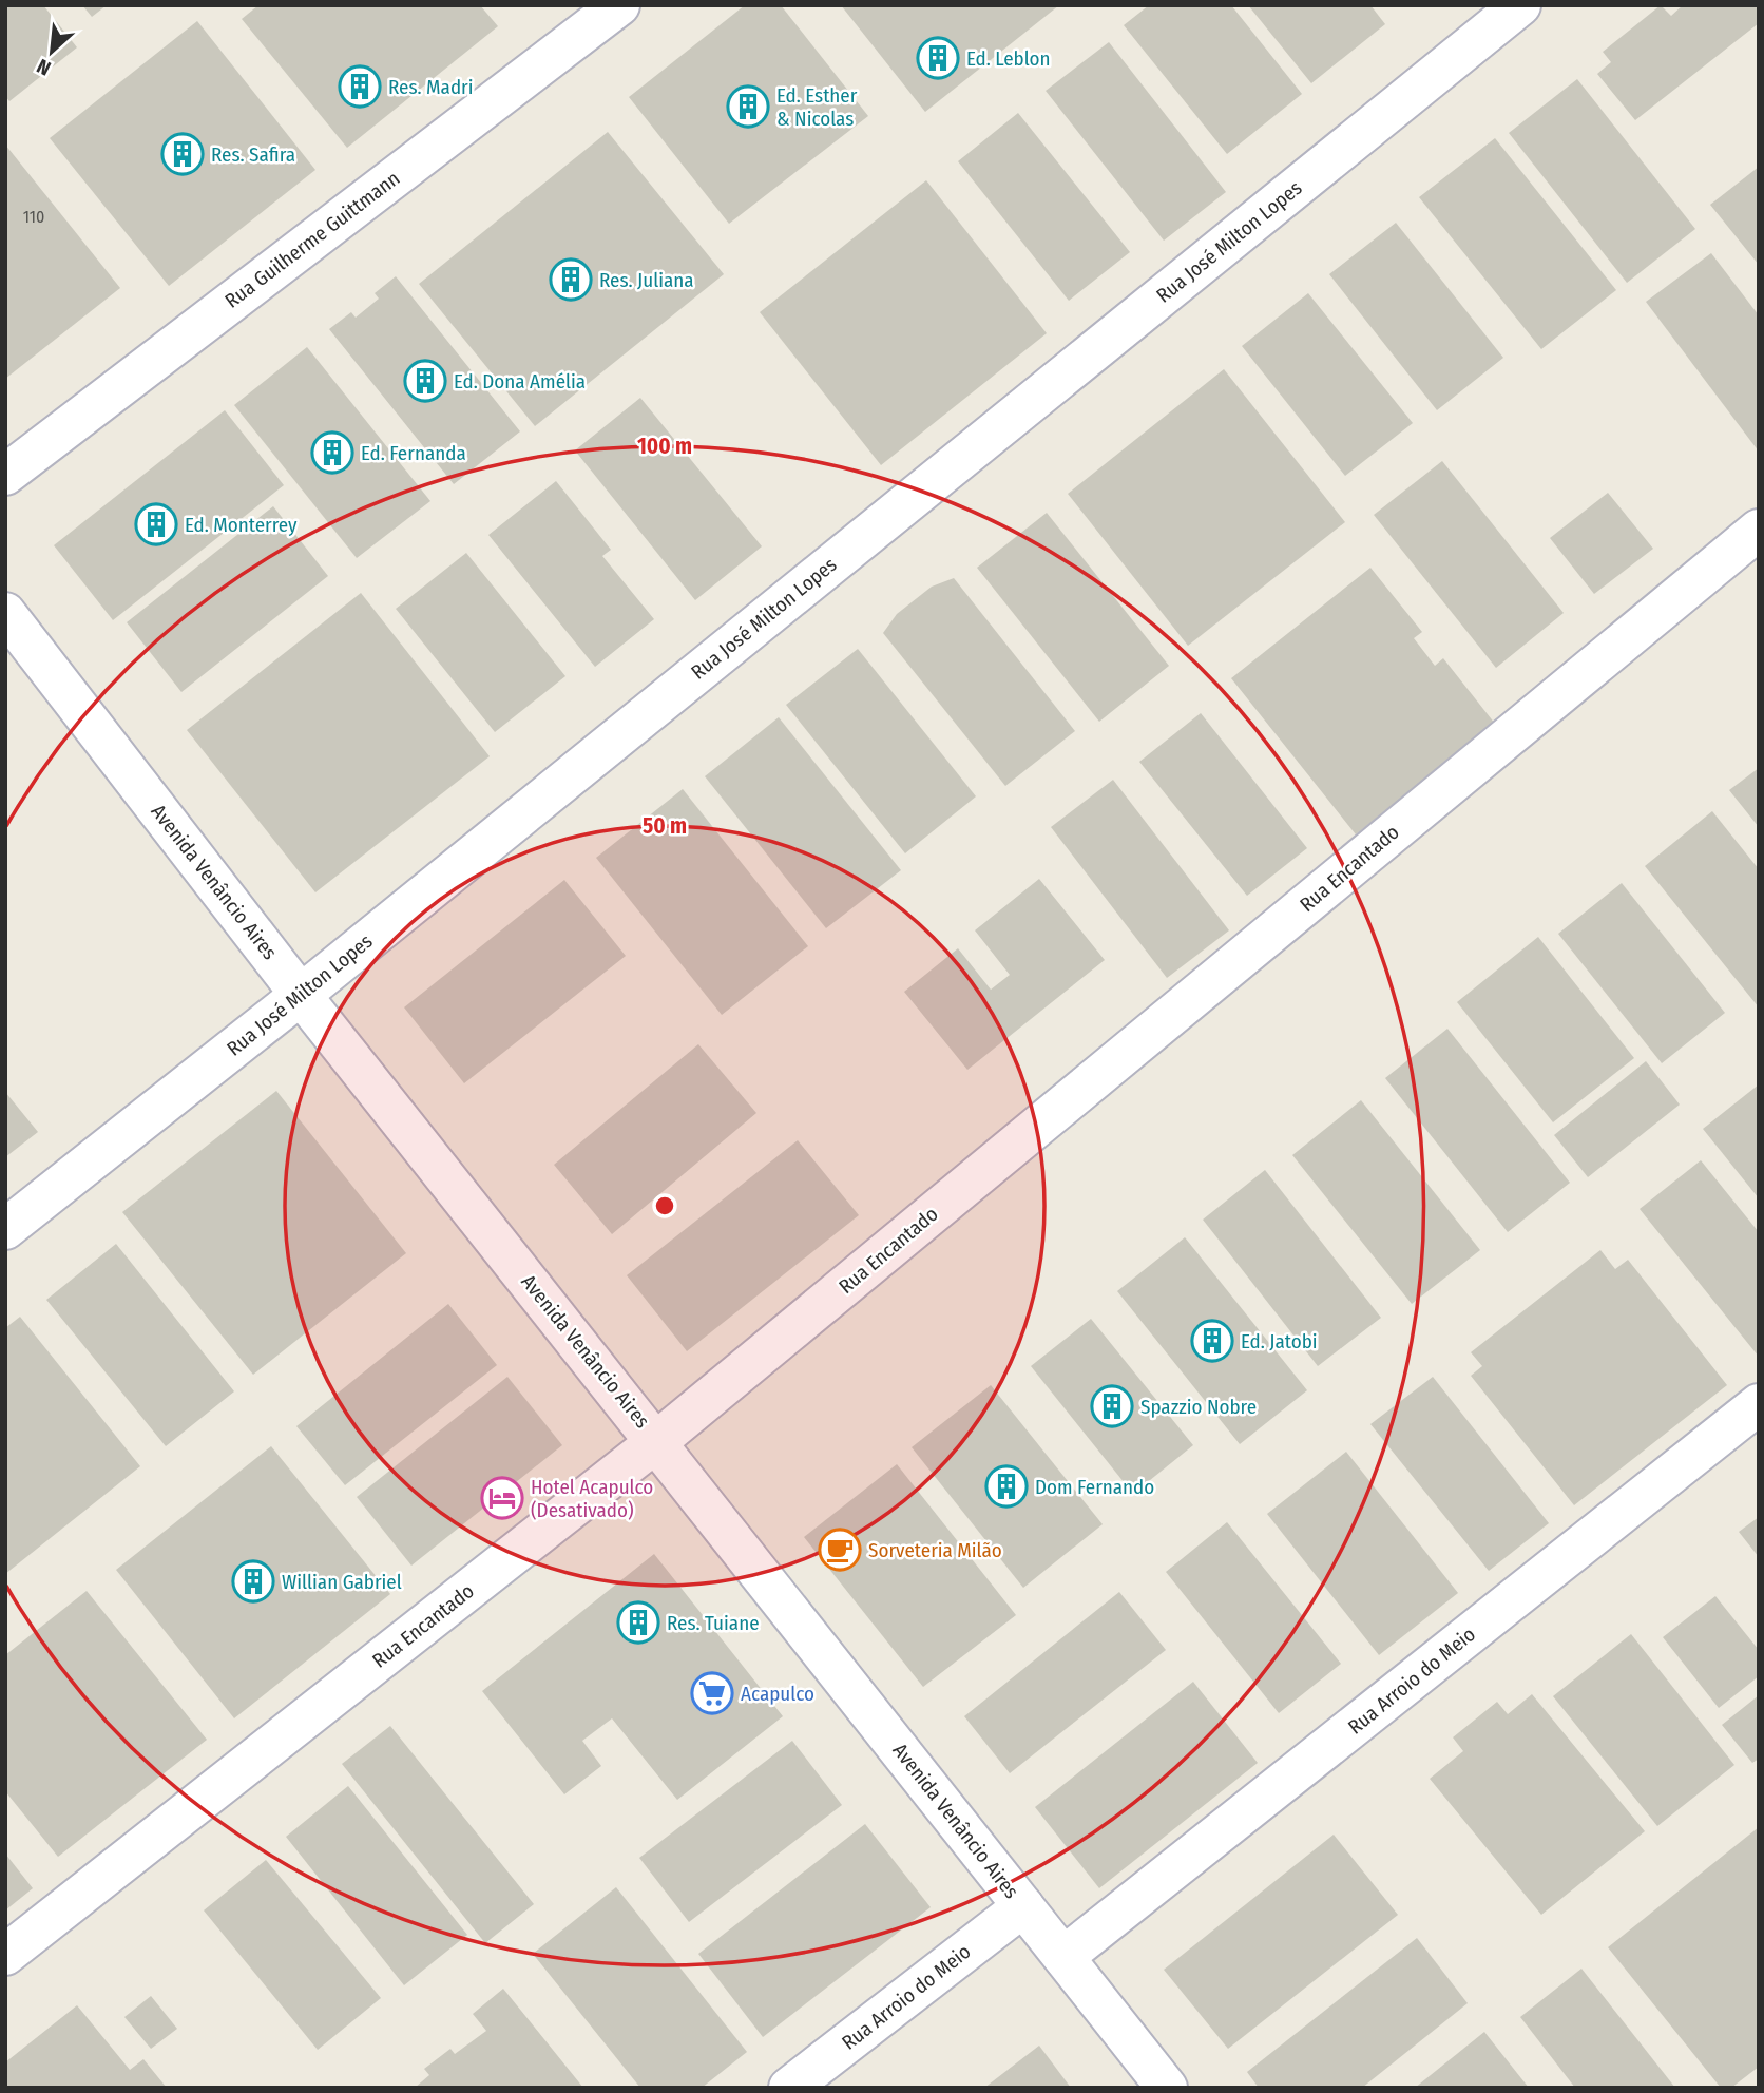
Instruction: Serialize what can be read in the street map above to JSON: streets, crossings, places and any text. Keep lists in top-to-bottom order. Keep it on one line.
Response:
{"streets":{"street":["Rua Guilherme Guittmann","Rua José Milton Lopes","Rua Encantado","Avenida Venâncio Aires","Rua Arroio do Meio"]},"crossings":[["Rua José Milton Lopes","Avenida Venâncio Aires"],["Rua Encantado","Avenida Venâncio Aires"],["Avenida Venâncio Aires","Rua Arroio do Meio"]],"places":{"building":["Ed. Leblon","Res. Madri","Ed. Esther & Nicolas","Res. Safira","Res. Juliana","Ed. Dona Amélia","Ed. Fernanda","Ed. Monterrey","Ed. Jatobi","Spazzio Nobre","Dom Fernando","Willian Gabriel","Res. Tuiane"],"hotel":["Hotel Acapulco (Desativado)"],"cafe":["Sorveteria Milão"],"supermarket":["Acapulco"]},"house_numbers":["110"],"north":"bottom left","rings":["100 m","50 m"]}
